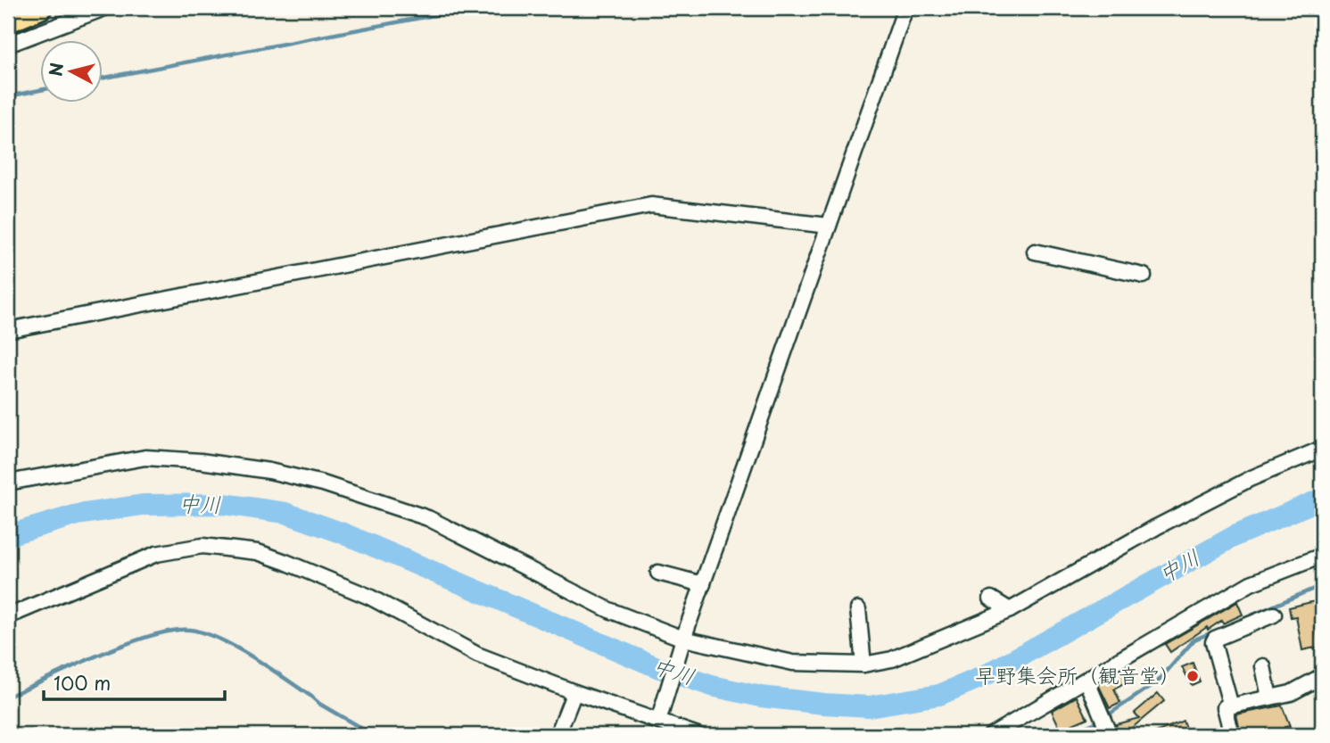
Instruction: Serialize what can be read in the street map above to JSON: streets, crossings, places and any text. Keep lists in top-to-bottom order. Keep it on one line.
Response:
{"water":["中川"],"places":["早野集会所（観音堂）"],"scale_bar":"100 m","north":"left"}
